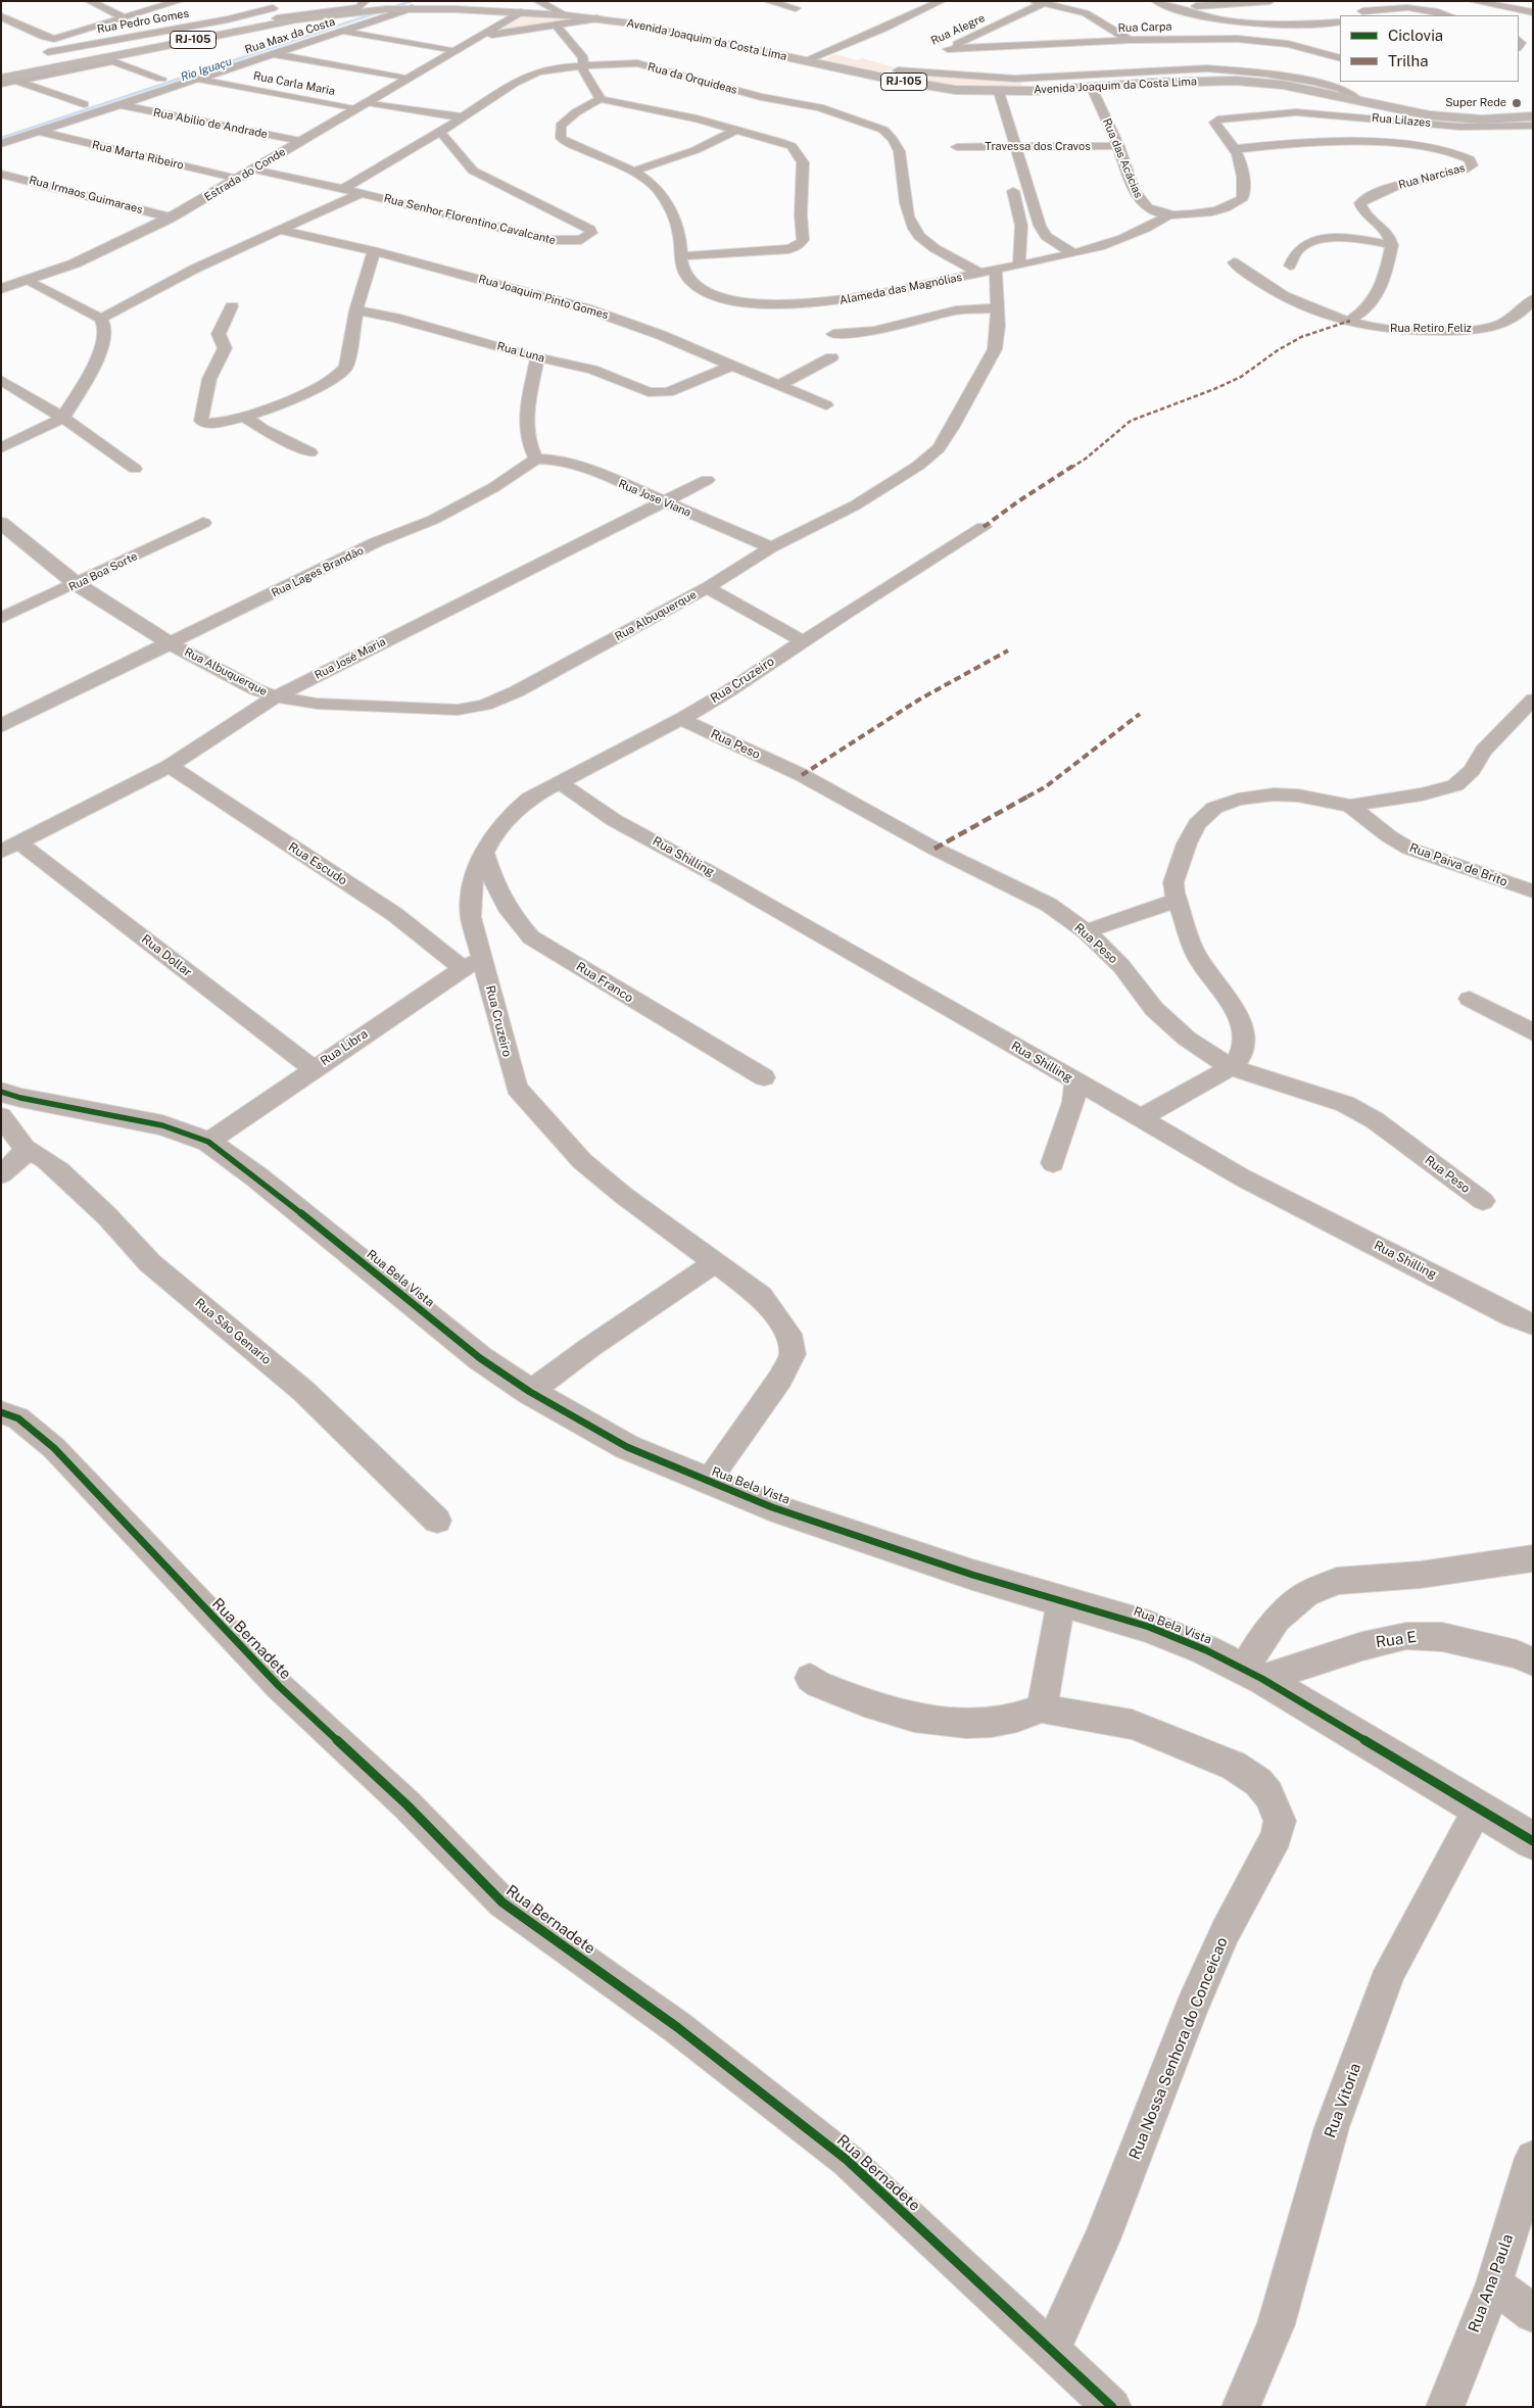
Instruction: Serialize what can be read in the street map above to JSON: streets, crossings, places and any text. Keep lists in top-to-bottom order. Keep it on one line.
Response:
{"streets":{"main road":["RJ-105","Avenida Joaquim da Costa Lima"],"street":["Rua Pedro Gomes","Rua Carpa","Rua Alegre","Rua Max da Costa","Rua da Orquideas","Rua Carla Maria","Rua Lilazes","Rua Abilio de Andrade","Travessa dos Cravos","Rua Marta Ribeiro","Rua das Acácias","Estrada do Conde","Rua Narcisas","Rua Irmaos Guimaraes","Rua Senhor Florentino Cavalcante","Alameda das Magnólias","Rua Joaquim Pinto Gomes","Rua Retiro Feliz","Rua Luna","Rua Jose Viana","Rua Boa Sorte","Rua Lages Brandão","Rua Albuquerque","Rua José Maria","Rua Cruzeiro","Rua Peso","Rua Shilling","Rua Escudo","Rua Paiva de Brito","Rua Dollar","Rua Franco","Rua Libra","Rua Bela Vista","Rua Sāo Genario","Rua Bernadete","Rua E","Rua Nossa Senhora do Conceicao","Rua Vitoria","Rua Ana Paula"]},"crossings":[["Rua Carpa","Rua Alegre"],["Rua Alegre","Avenida Joaquim da Costa Lima"],["Rua Max da Costa","Avenida Joaquim da Costa Lima"],["Rua Max da Costa","Rua Carla Maria"],["Rua Max da Costa","Rua Abilio de Andrade"],["Rua Max da Costa","Rua Marta Ribeiro"],["Avenida Joaquim da Costa Lima","Rua das Acácias"],["Avenida Joaquim da Costa Lima","Estrada do Conde"],["Rua da Orquideas","Rua Carla Maria"],["Rua da Orquideas","Rua Senhor Florentino Cavalcante"],["Rua da Orquideas","Alameda das Magnólias"],["Rua da Orquideas","Rua Albuquerque"],["Rua Carla Maria","Estrada do Conde"],["Rua Lilazes","Rua Narcisas"],["Rua Abilio de Andrade","Estrada do Conde"],["Travessa dos Cravos","Rua das Acácias"],["Rua Marta Ribeiro","Estrada do Conde"],["Rua das Acácias","Alameda das Magnólias"],["Estrada do Conde","Rua Irmaos Guimaraes"],["Estrada do Conde","Rua Senhor Florentino Cavalcante"],["Alameda das Magnólias","Rua Albuquerque"],["Rua Joaquim Pinto Gomes","Rua Luna"],["Rua Jose Viana","Rua Lages Brandão"],["Rua Jose Viana","Rua Albuquerque"],["Rua Jose Viana","Rua José Maria"],["Rua Lages Brandão","Rua Albuquerque"],["Rua Albuquerque","Rua José Maria"],["Rua José Maria","Rua Escudo"],["Rua José Maria","Rua Dollar"],["Rua Cruzeiro","Rua Peso"],["Rua Cruzeiro","Rua Shilling"],["Rua Cruzeiro","Rua Escudo"],["Rua Cruzeiro","Rua Franco"],["Rua Cruzeiro","Rua Libra"],["Rua Cruzeiro","Rua Bela Vista"],["Rua Peso","Rua Paiva de Brito"],["Rua Escudo","Rua Libra"],["Rua Dollar","Rua Libra"],["Rua Libra","Rua Bela Vista"],["Rua Bela Vista","Rua E"],["Rua Bela Vista","Rua Vitoria"],["Rua Bernadete","Rua Nossa Senhora do Conceicao"]],"water":["Rio Iguaçu"],"places":["Super Rede"],"legend":["Ciclovia","Trilha"]}
